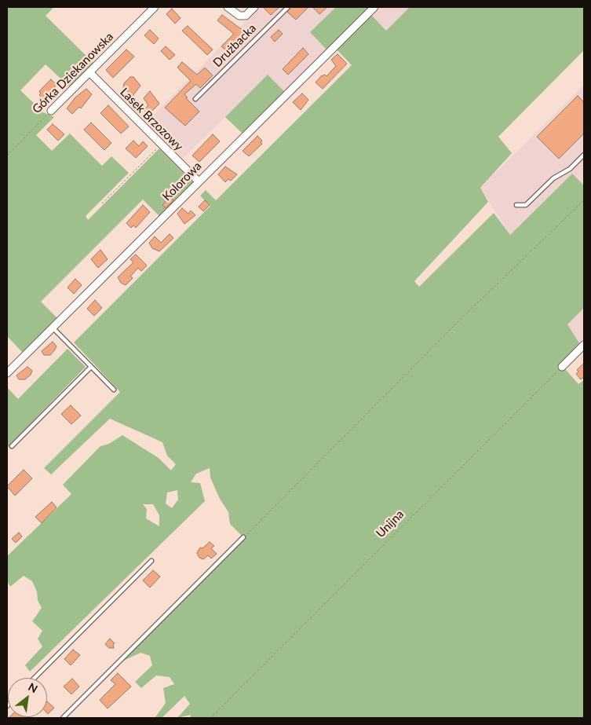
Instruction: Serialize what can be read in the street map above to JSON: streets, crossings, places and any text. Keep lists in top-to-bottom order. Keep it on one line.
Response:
{"streets":{"street":["Górka Dziekanowska","Lasek Brzozowy","Kolorowa"],"lane":["Drużbacka"],"path":["Unijna"]},"crossings":[["Górka Dziekanowska","Lasek Brzozowy"],["Lasek Brzozowy","Kolorowa"]],"north":"top right"}
